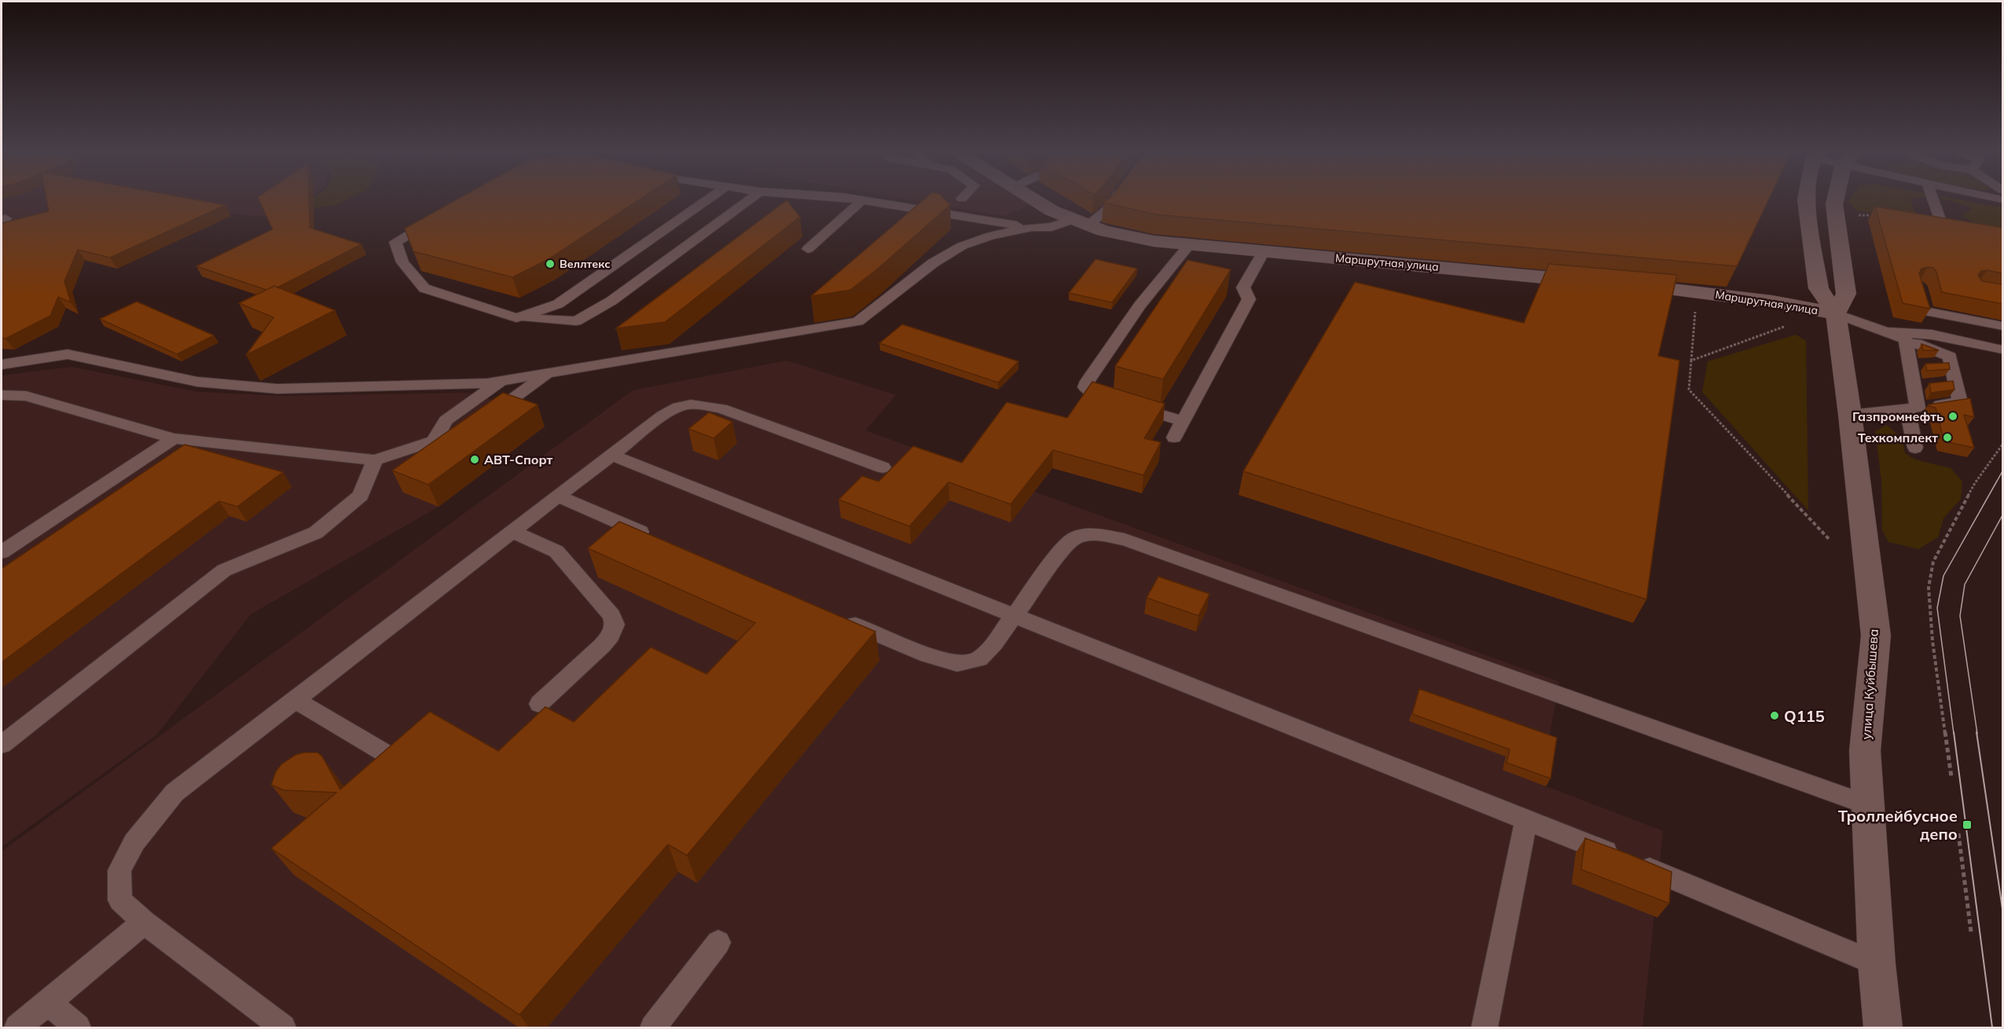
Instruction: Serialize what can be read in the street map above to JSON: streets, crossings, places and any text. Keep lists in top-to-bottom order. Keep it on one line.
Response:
{"streets":{"main road":["Маршрутная улица","улица Куйбышева"]},"crossings":[["Маршрутная улица","улица Куйбышева"]],"places":{"other":["Веллтекс","Газпромнефть","Техкомплект","АВТ-Спорт","Q115"],"transit":["Троллейбусное депо"]}}
